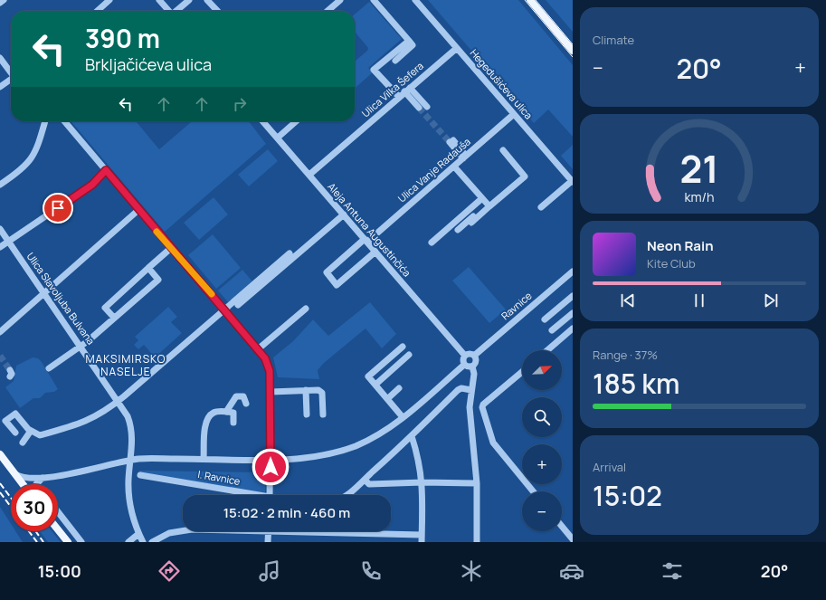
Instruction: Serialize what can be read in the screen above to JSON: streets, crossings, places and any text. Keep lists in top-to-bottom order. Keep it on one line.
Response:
{"streets":{"street":["Hegedušićeva ulica","Ulica Vilka Šefera","Ulica Vanje Radauša","Aleja Antuna Augustinčića","Ulica Slavoljuba Bulvana","Ravnice","I. Ravnice"]},"crossings":[["Hegedušićeva ulica","Ulica Vilka Šefera"],["Hegedušićeva ulica","Ulica Vanje Radauša"],["Ulica Vilka Šefera","Aleja Antuna Augustinčića"],["Ulica Vanje Radauša","Aleja Antuna Augustinčića"],["Aleja Antuna Augustinčića","Ravnice"]],"districts":["MAKSIMIRSKO NASELJE"],"north":"top right","page":{"tile":["Climate",["Range · 37%","185 km"],["Arrival","15:02"]],"turn":["390 m","Brkljačićeva ulica"],"heat":["−","20°","+"],"song":["Neon Rain","Kite Club"],"map_buttons":["+","−"],"limit":"30","trip":"15:02 · 2 min · 460 m","tabs":["15:00","20°"],"gauge":["21","km/h"]}}
